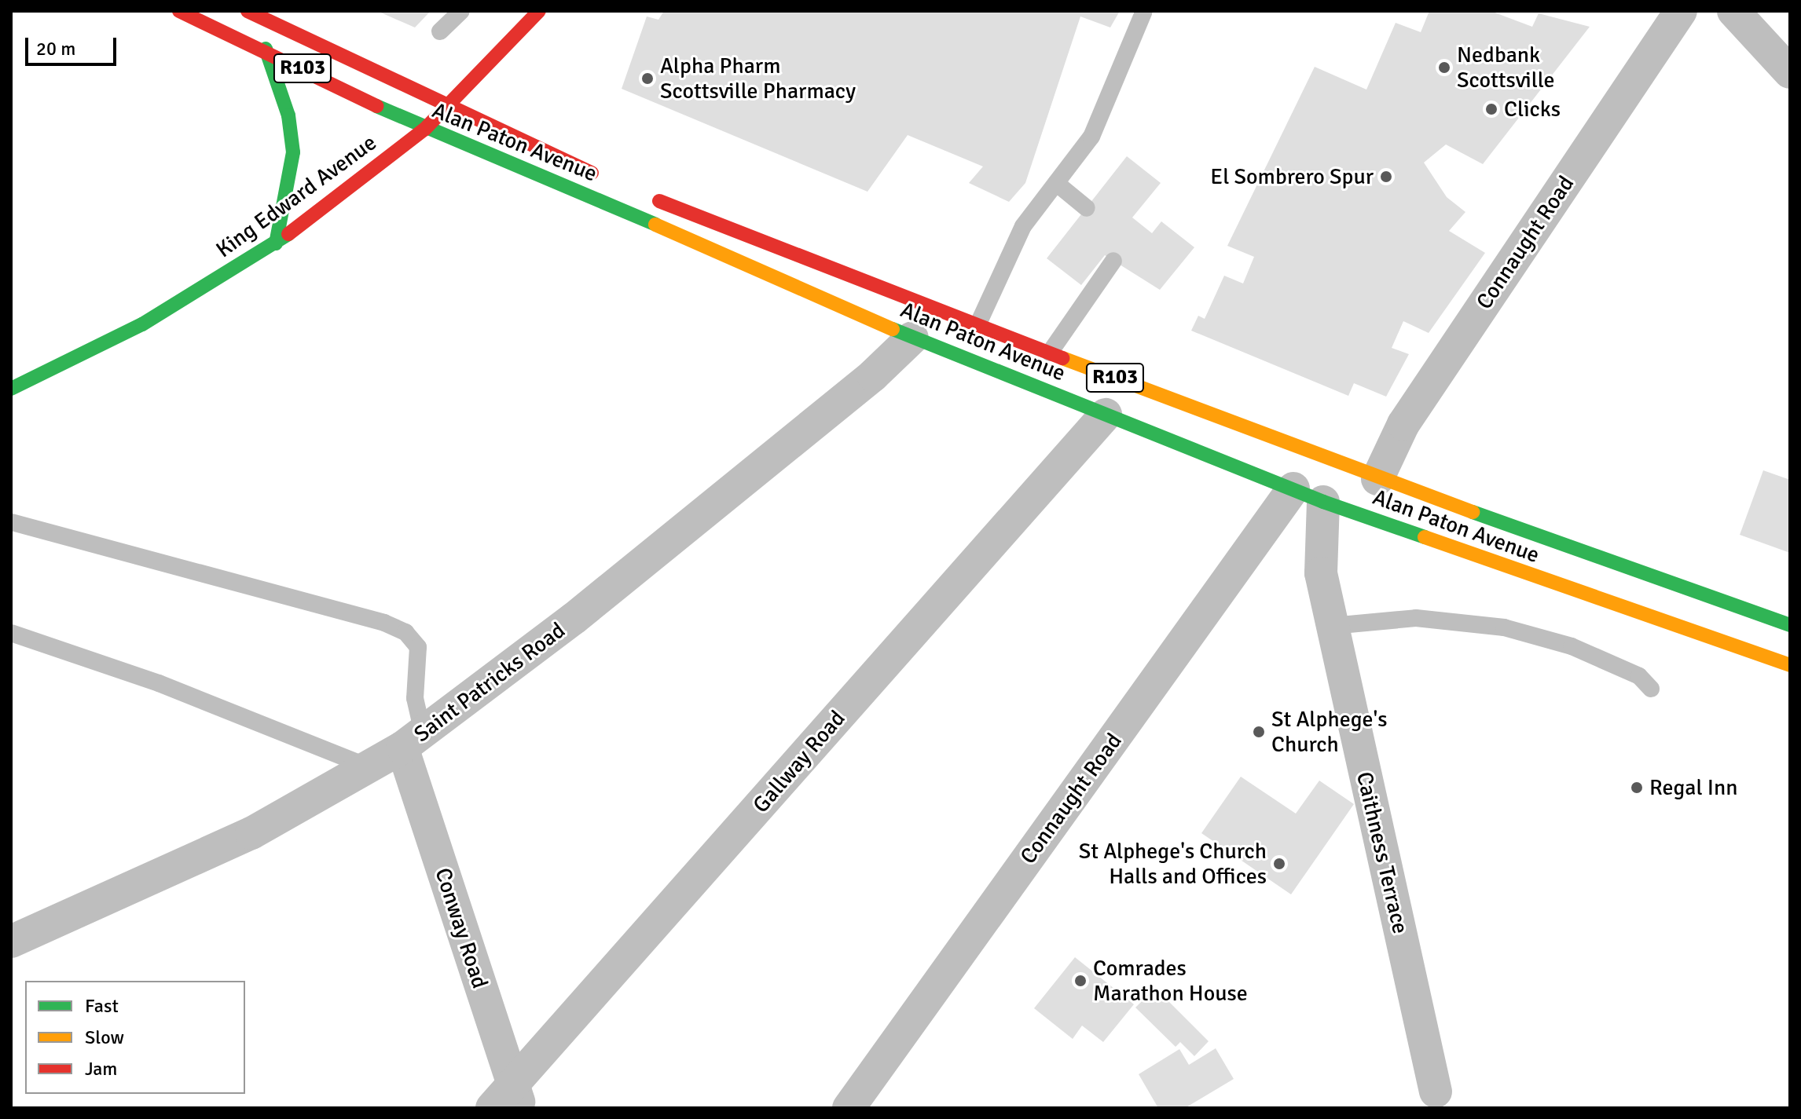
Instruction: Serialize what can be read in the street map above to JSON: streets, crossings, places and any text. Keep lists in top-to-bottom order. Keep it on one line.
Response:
{"streets":{"main road":["R103","Alan Paton Avenue","King Edward Avenue"],"street":["Connaught Road","Saint Patricks Road","Gallway Road","Caithness Terrace","Conway Road"]},"crossings":[["Alan Paton Avenue","King Edward Avenue"],["Alan Paton Avenue","Connaught Road"],["Alan Paton Avenue","Saint Patricks Road"],["Alan Paton Avenue","Gallway Road"],["Alan Paton Avenue","Caithness Terrace"],["Saint Patricks Road","Conway Road"],["Gallway Road","Conway Road"]],"places":["Nedbank Scottsville","Alpha Pharm Scottsville Pharmacy","Clicks","El Sombrero Spur","St Alphege's Church","Regal Inn","St Alphege's Church Halls and Offices","Comrades Marathon House"],"legend":["Fast","Slow","Jam"],"scale_bar":"20 m"}
